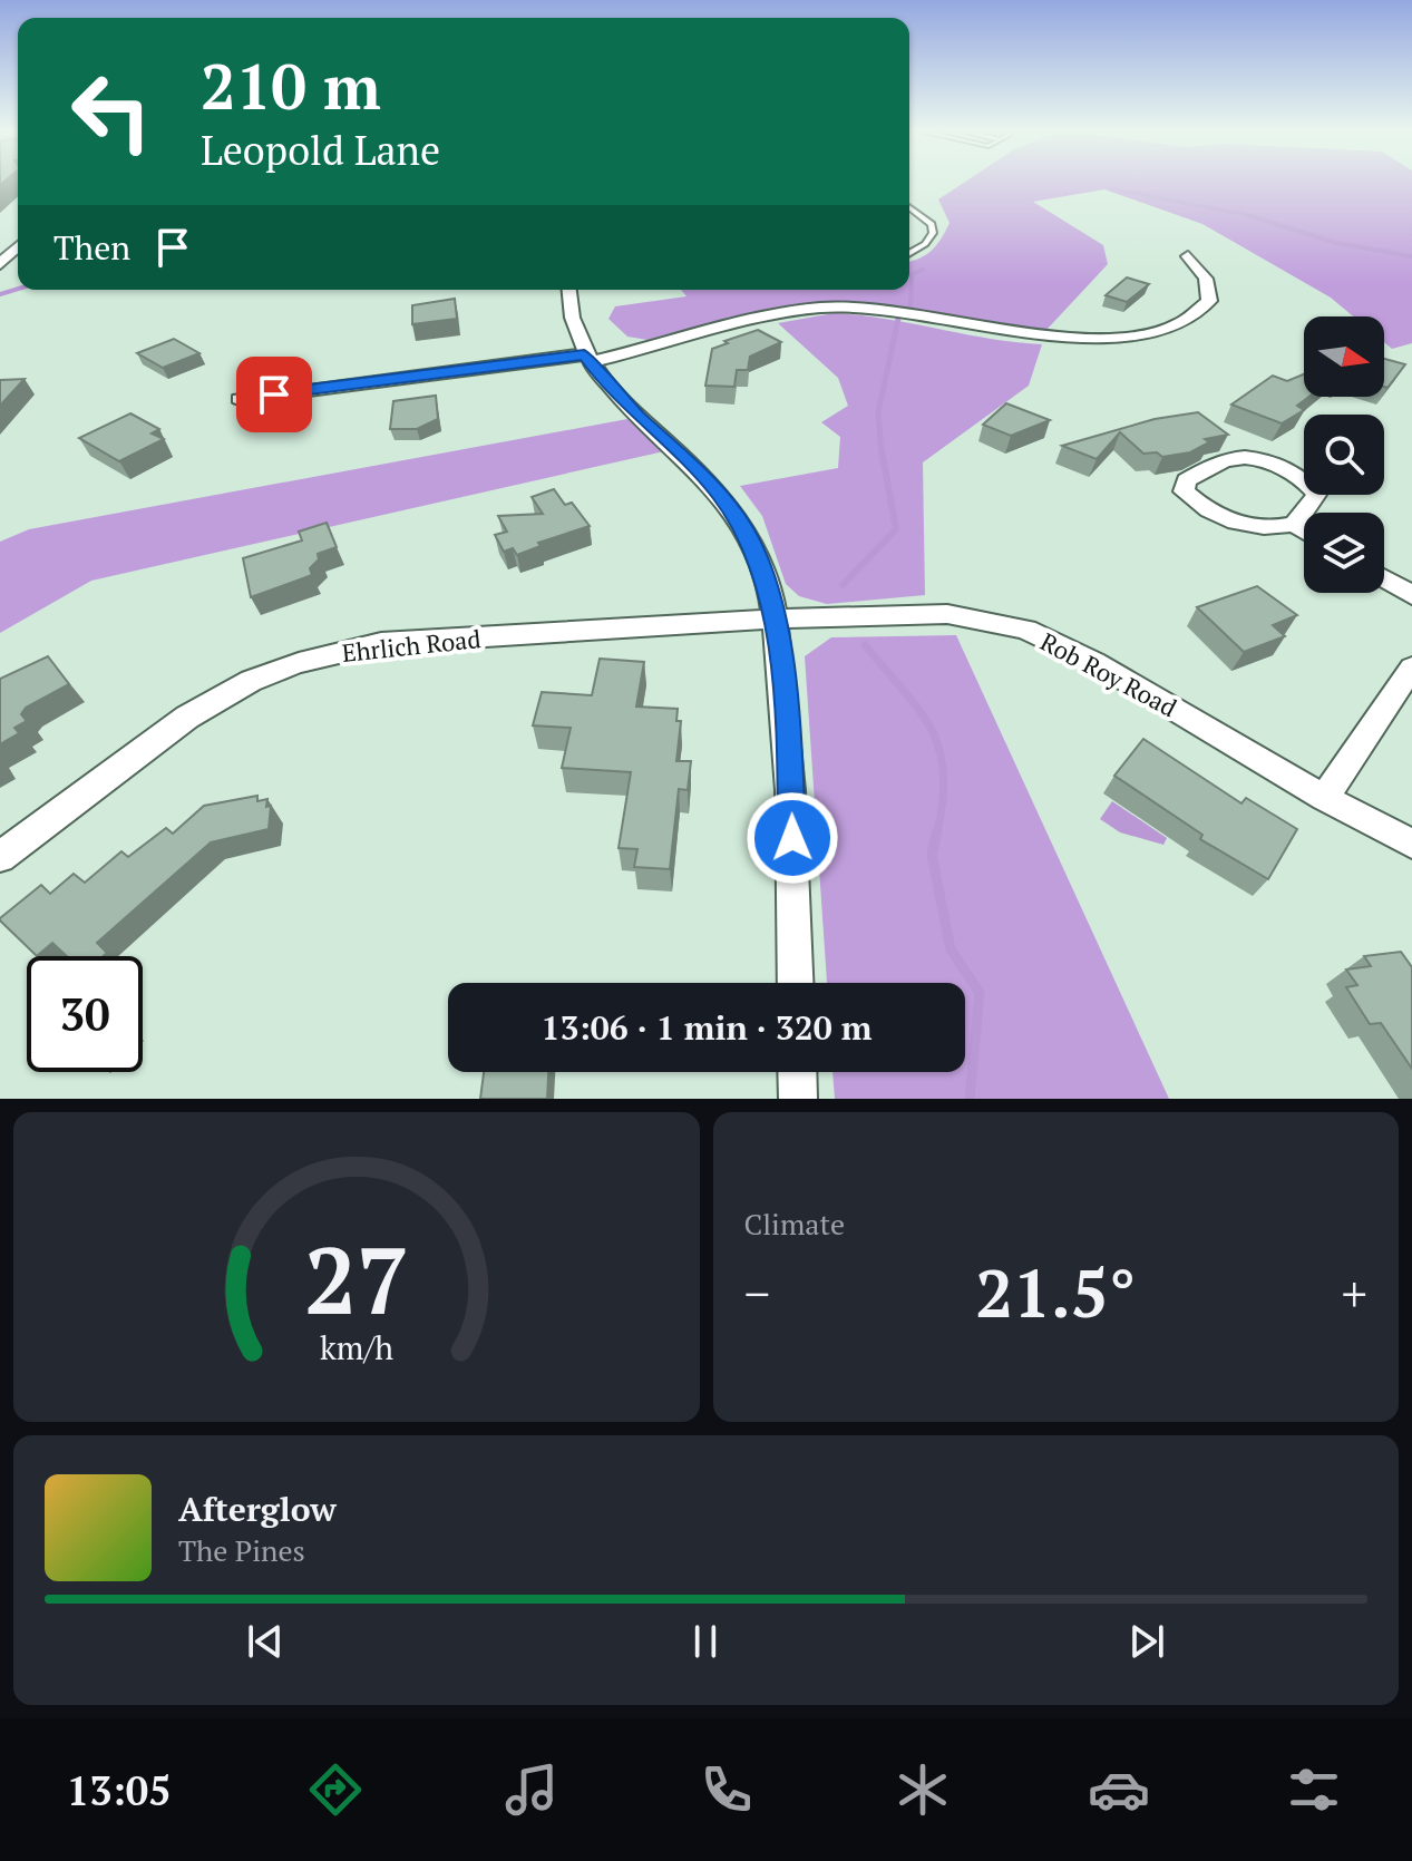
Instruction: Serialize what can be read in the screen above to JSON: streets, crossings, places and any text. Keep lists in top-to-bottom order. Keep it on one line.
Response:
{"streets":{"street":["Ehrlich Road","Rob Roy Road"]},"crossings":[["Ehrlich Road","Rob Roy Road"]],"north":"right","page":{"turn":["210 m","Leopold Lane"],"then":"Then","limit":"30","trip":"13:06 · 1 min · 320 m","tile":"Climate","heat":["−","21.5°","+"],"song":["Afterglow","The Pines"],"tabs":"13:05","gauge":["27","km/h"]}}
